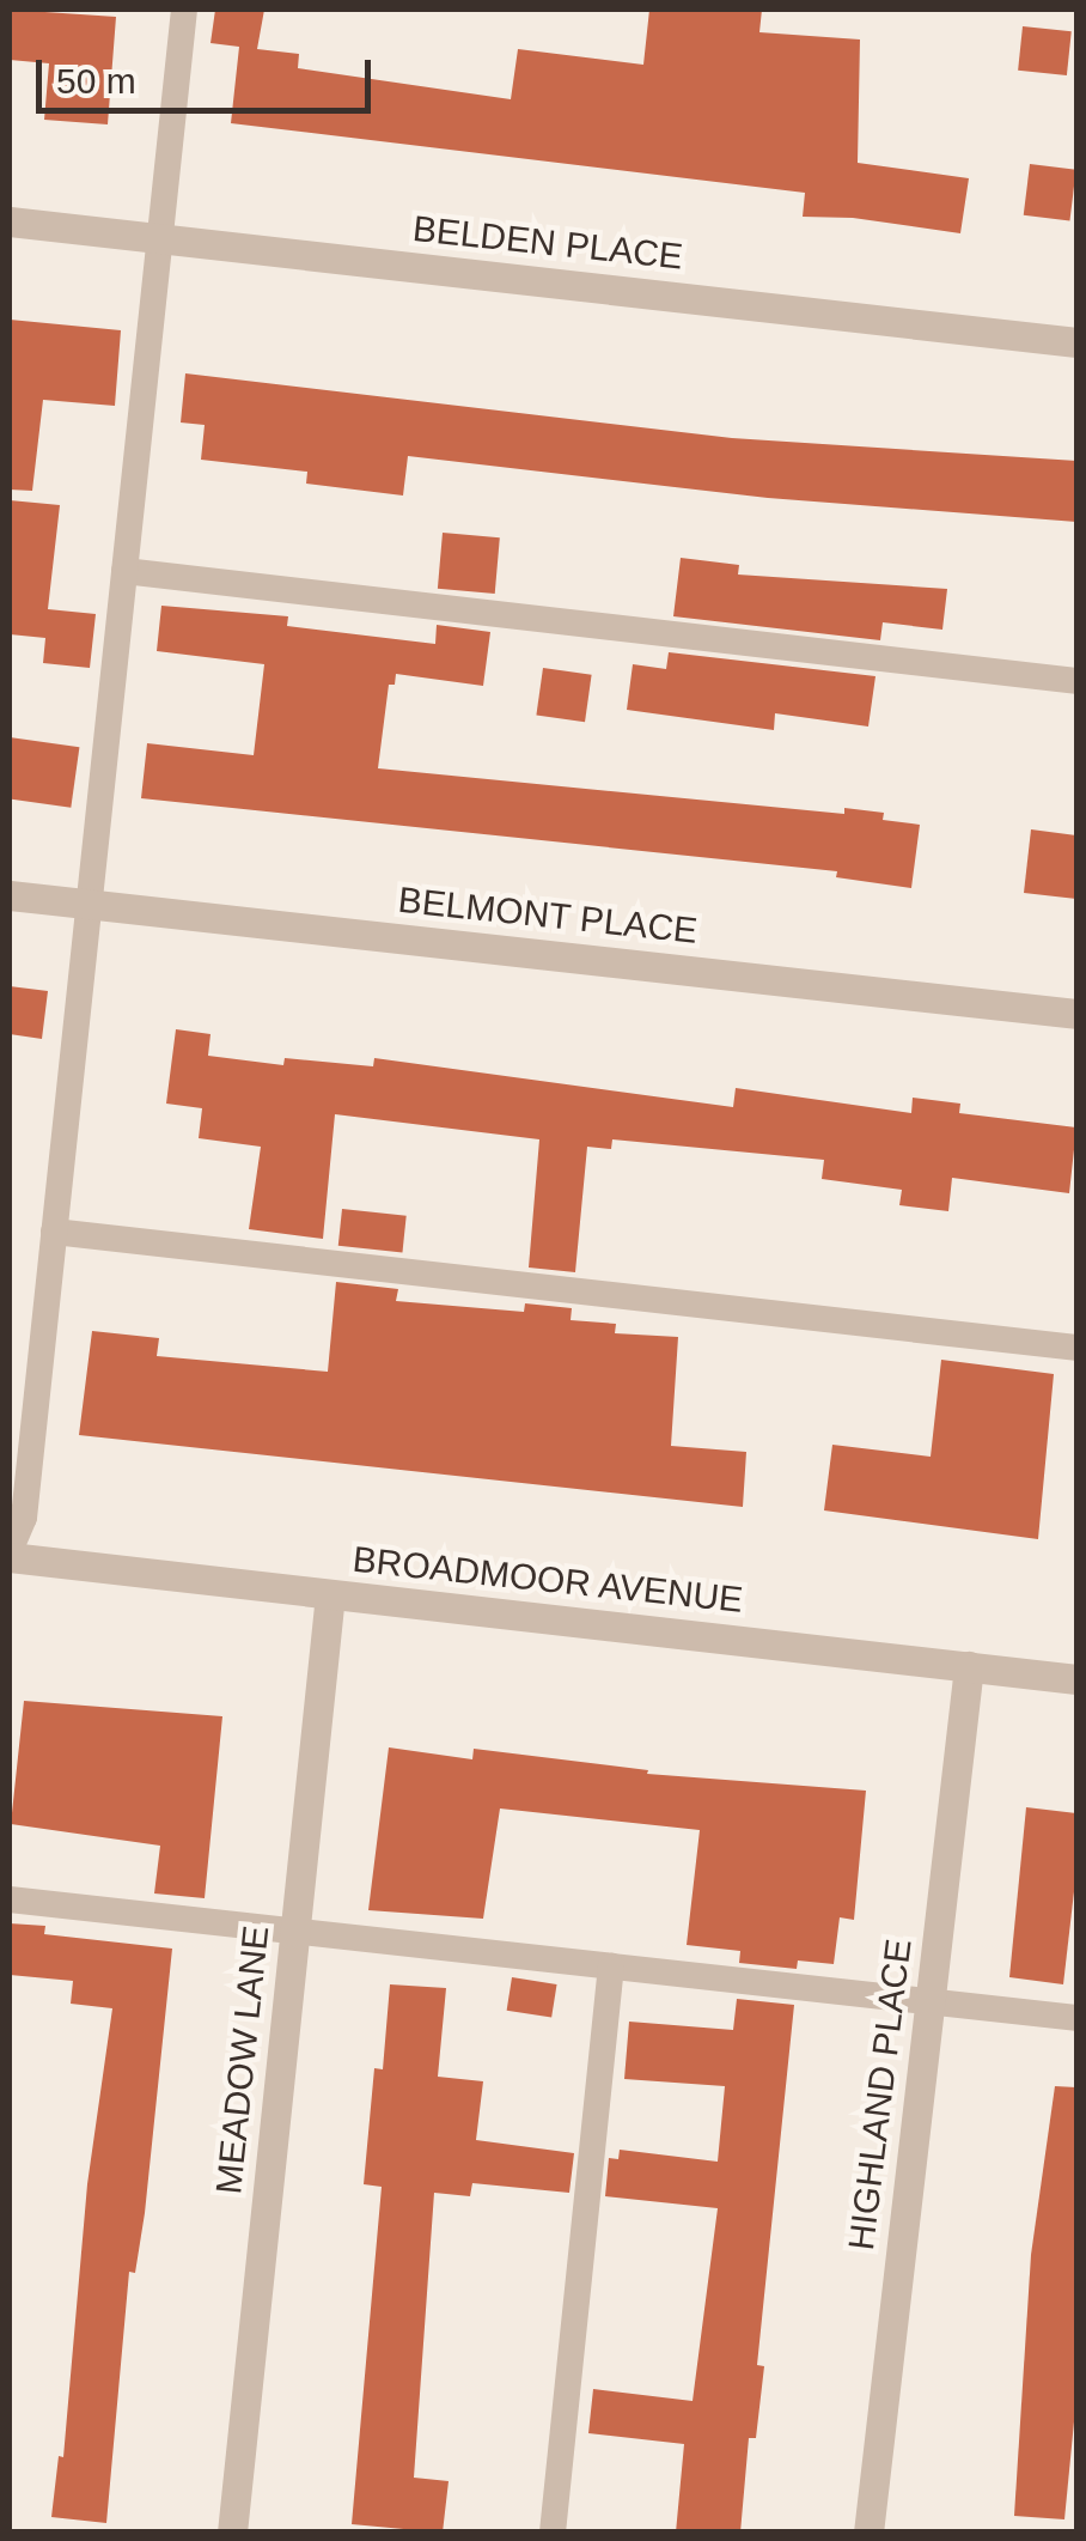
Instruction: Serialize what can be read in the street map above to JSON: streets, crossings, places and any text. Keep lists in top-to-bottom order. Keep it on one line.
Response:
{"streets":{"street":["BELDEN PLACE","BELMONT PLACE","BROADMOOR AVENUE","MEADOW LANE","HIGHLAND PLACE"]},"crossings":[["BROADMOOR AVENUE","MEADOW LANE"],["BROADMOOR AVENUE","HIGHLAND PLACE"]],"scale_bar":"50 m"}
